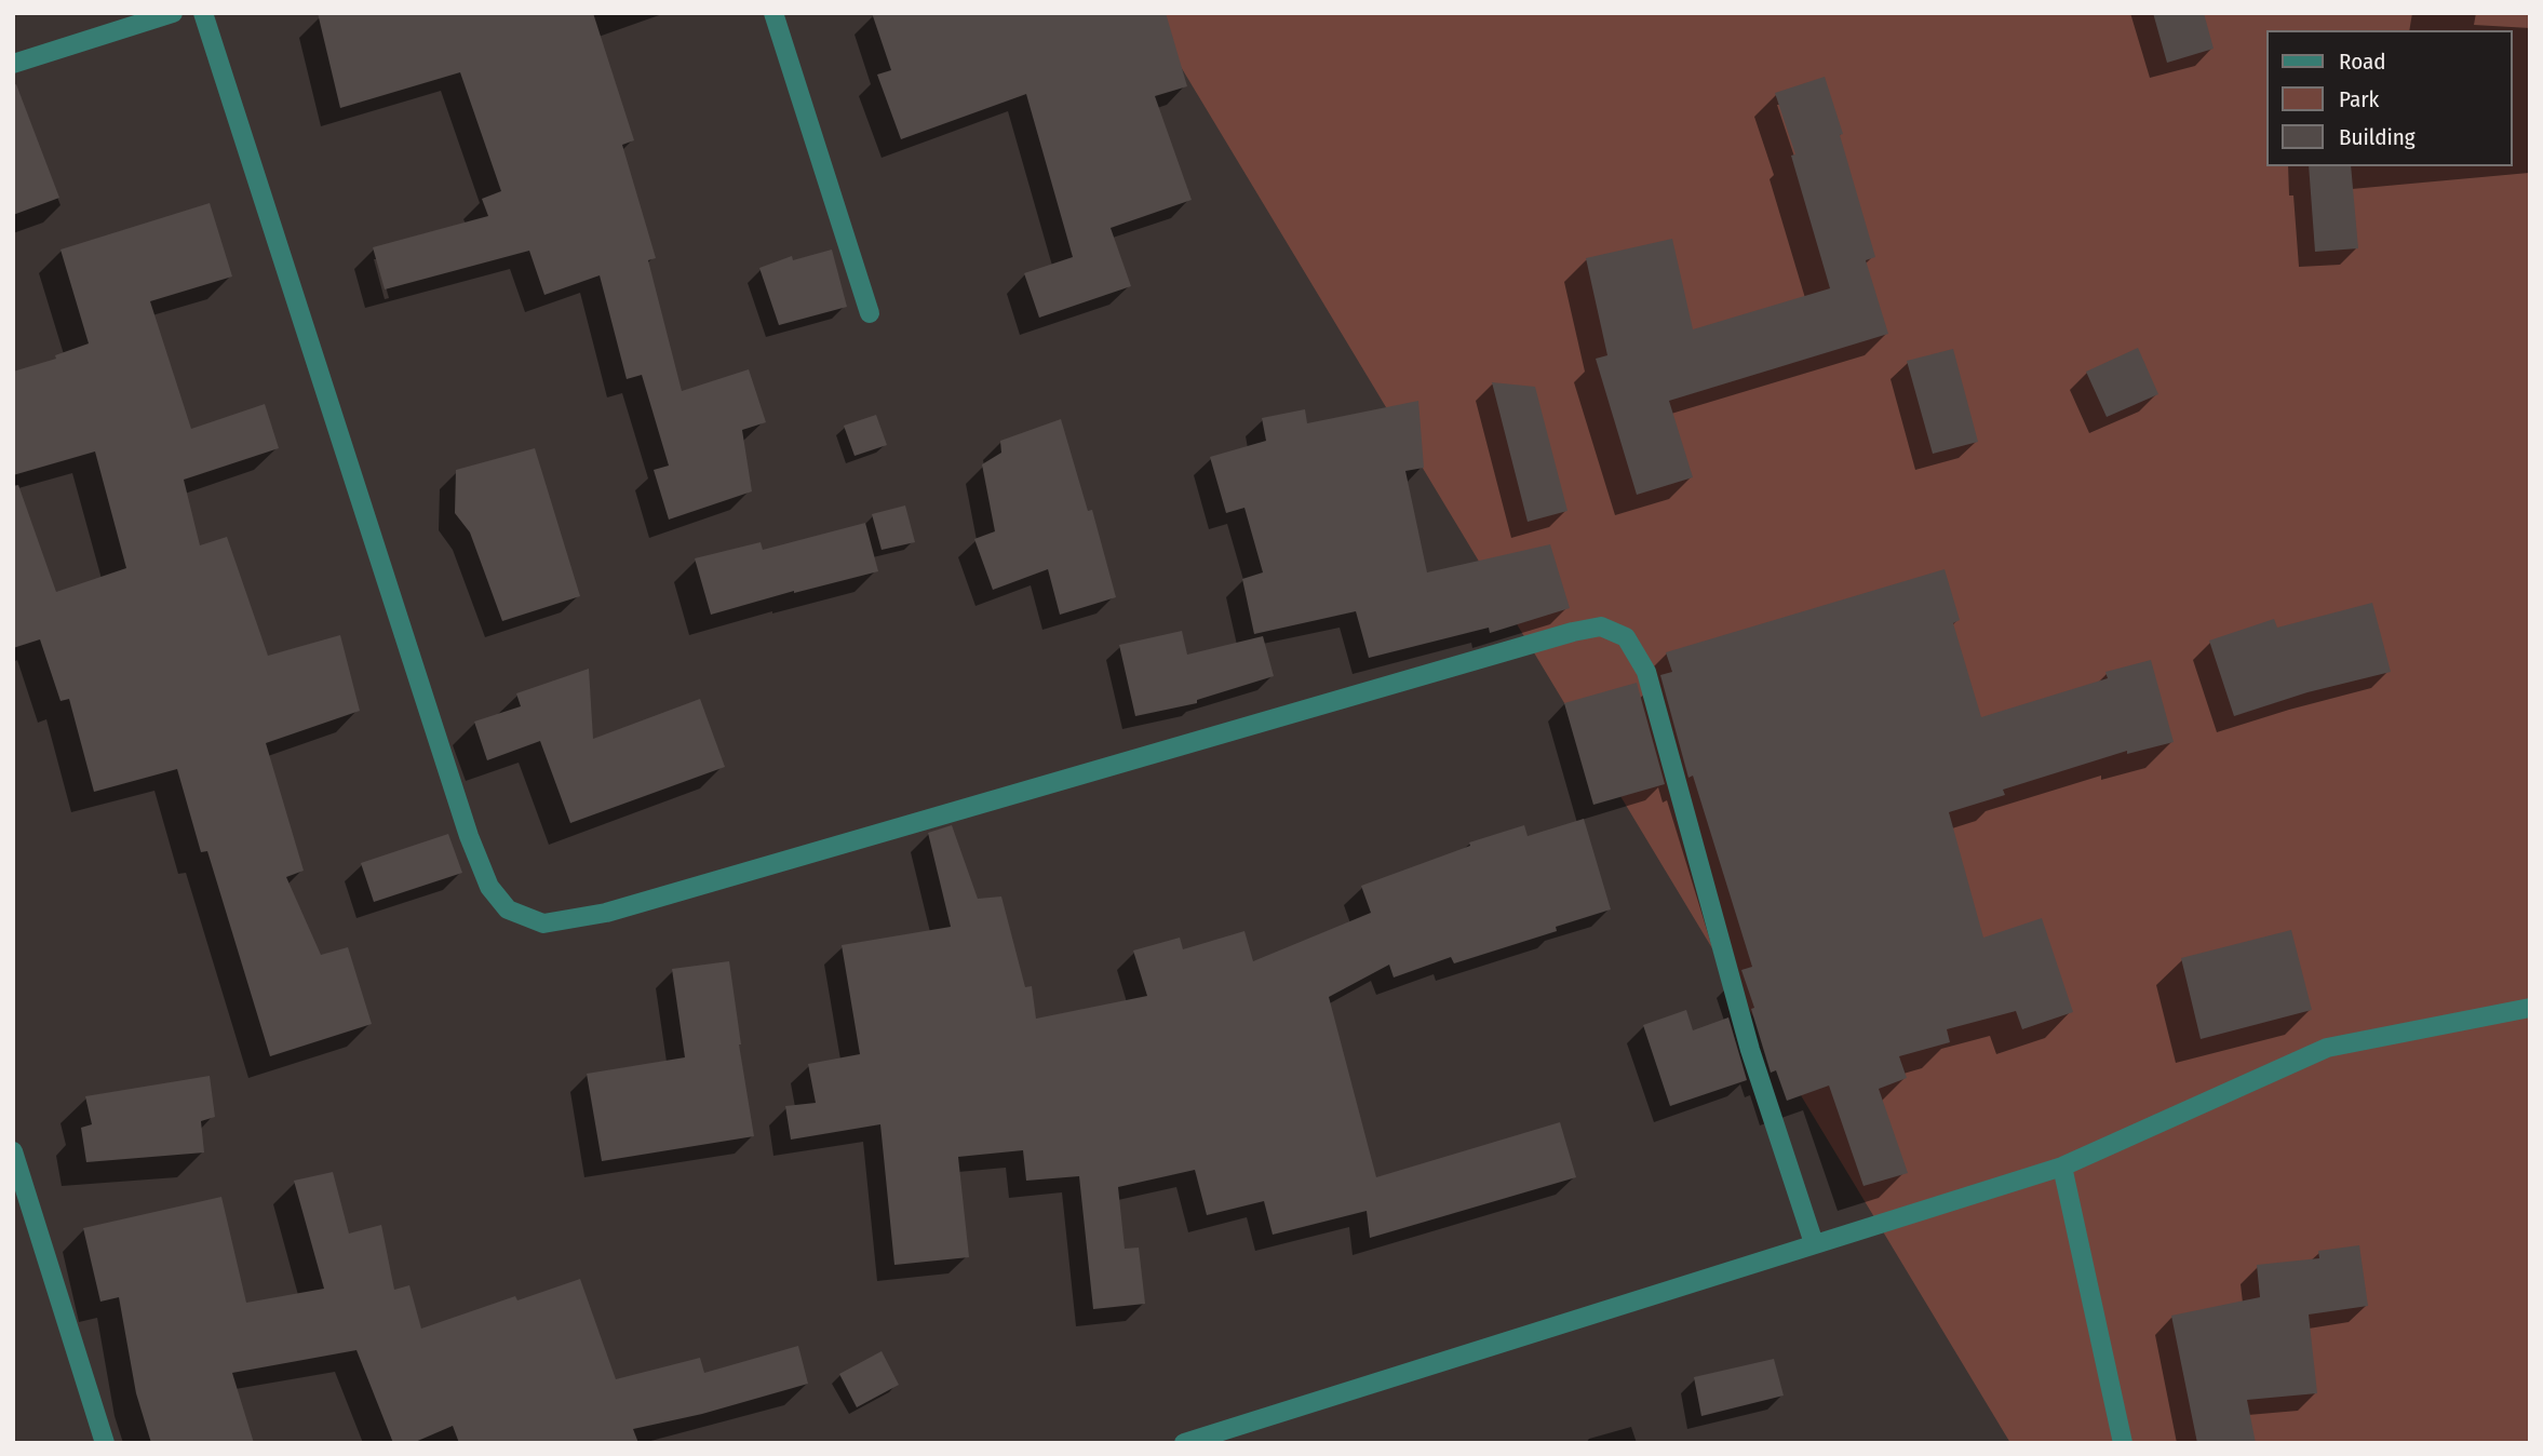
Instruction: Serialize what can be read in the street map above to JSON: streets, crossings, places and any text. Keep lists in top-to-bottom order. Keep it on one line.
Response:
{"legend":["Road","Park","Building"]}
